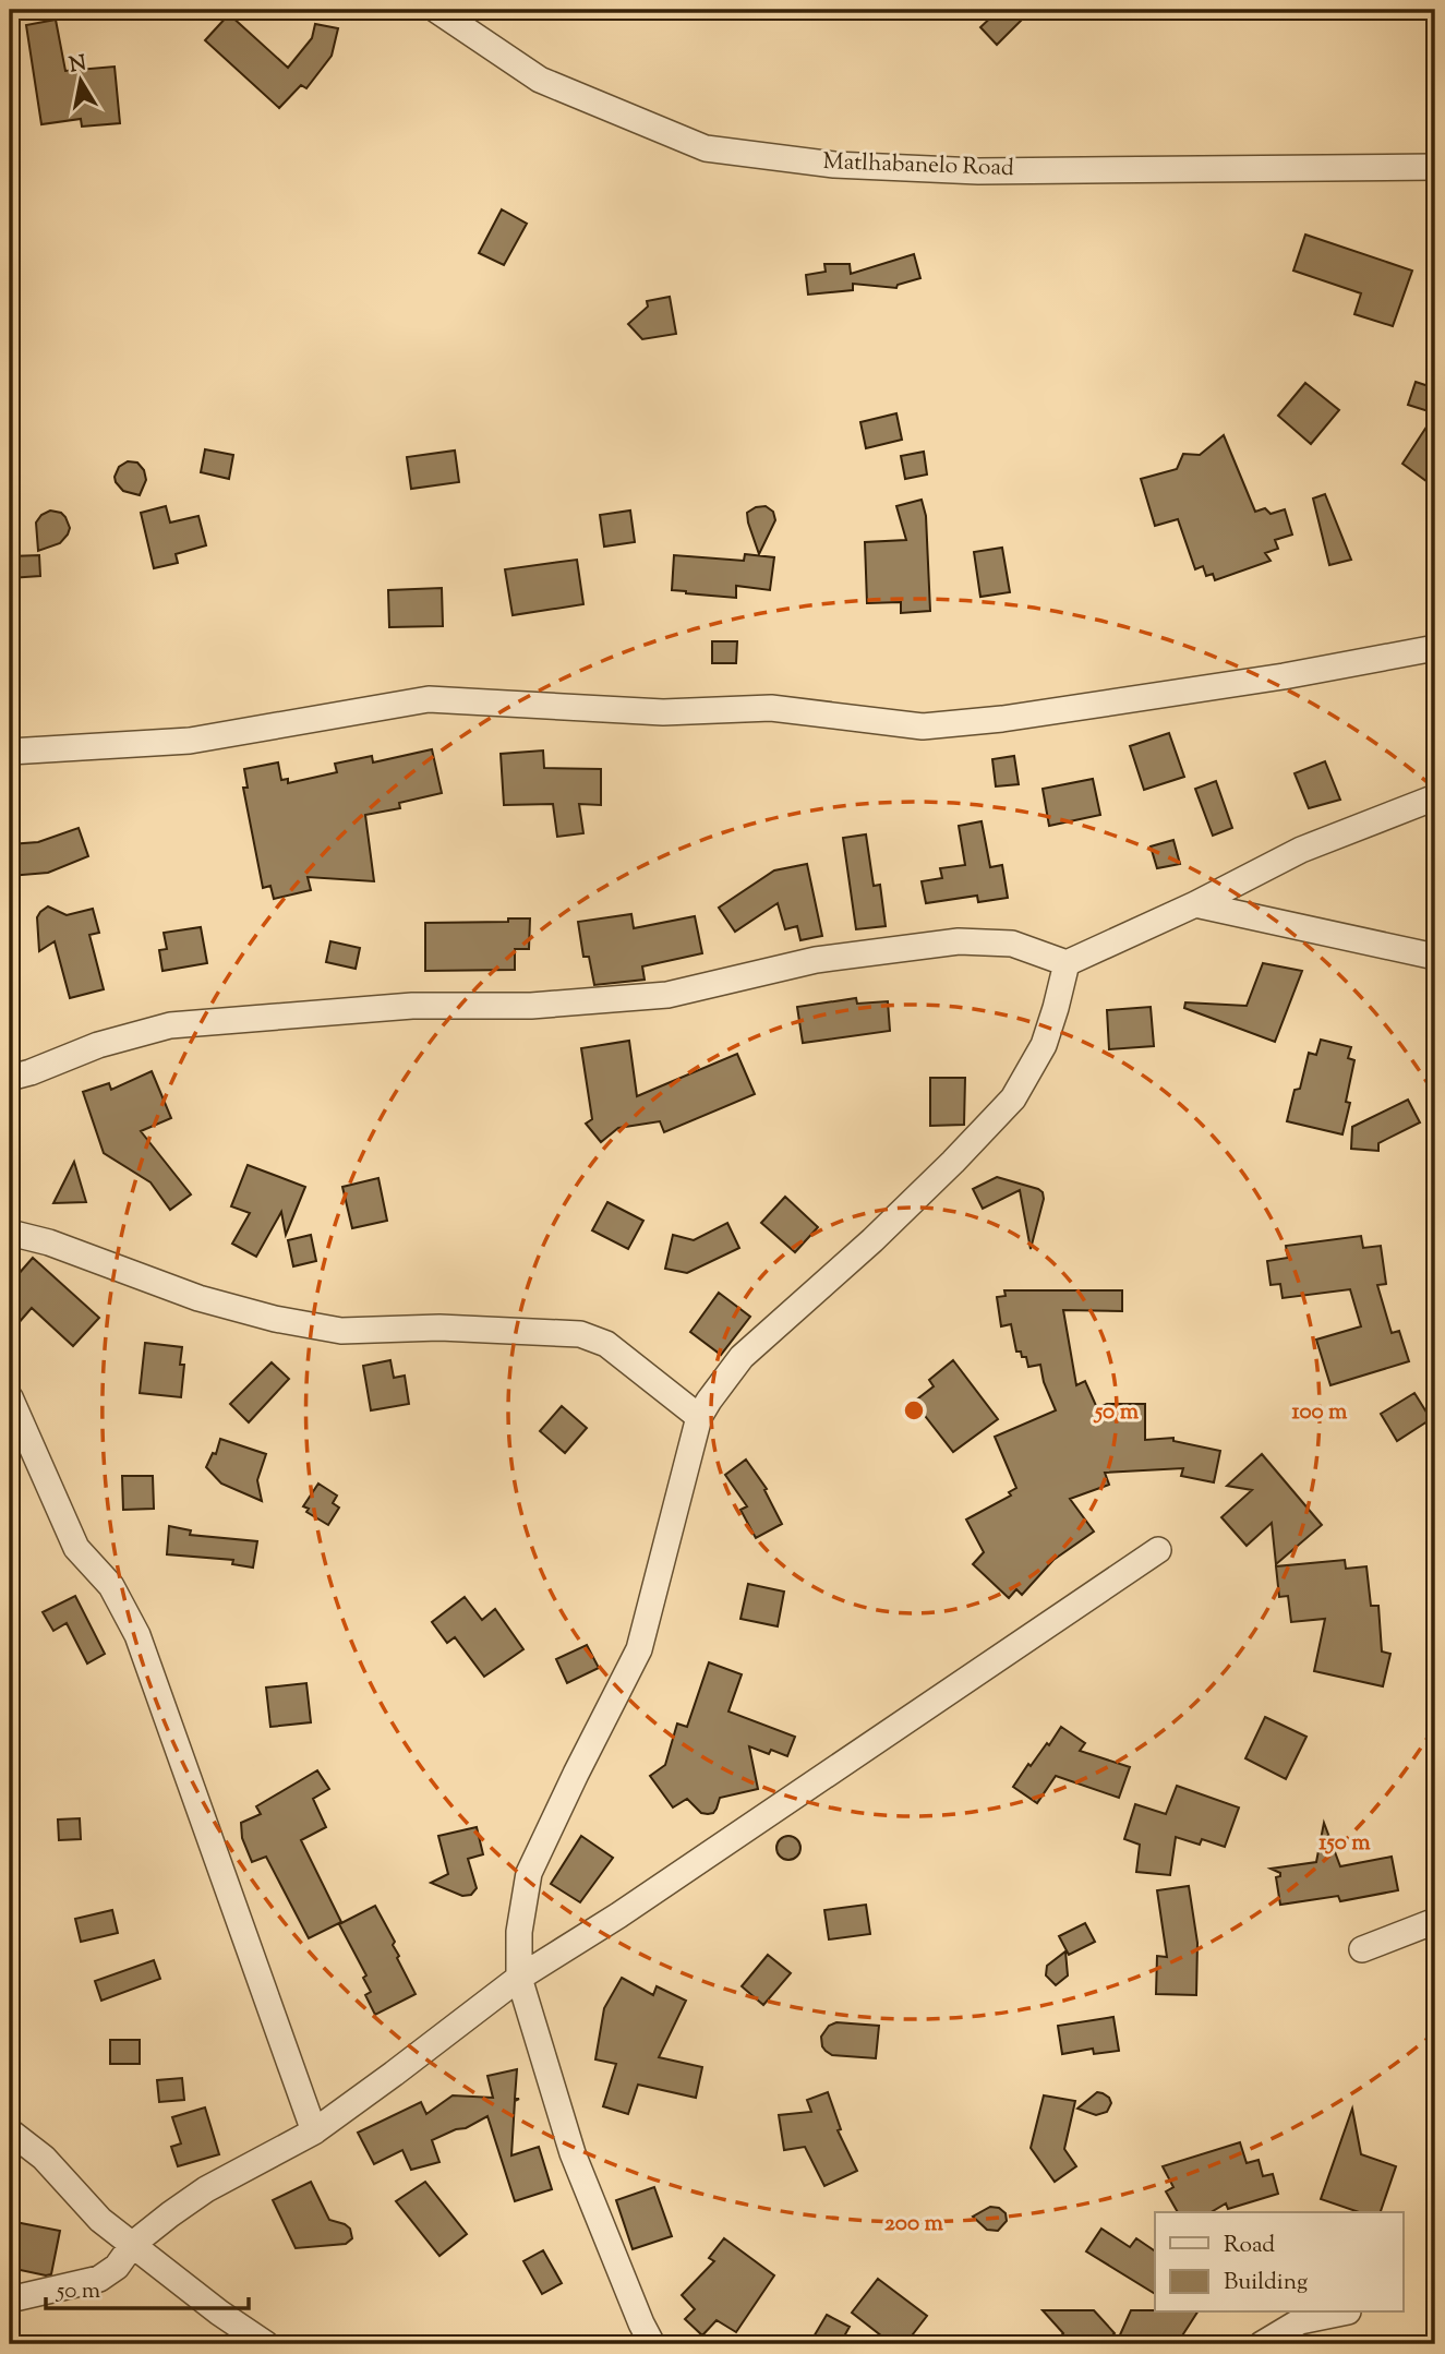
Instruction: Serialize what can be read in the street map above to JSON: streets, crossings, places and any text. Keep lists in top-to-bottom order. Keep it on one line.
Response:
{"streets":{"street":["Matlhabanelo Road"]},"legend":["Road","Building"],"scale_bar":"50 m","north":"top","rings":["50 m","100 m","150 m","200 m"]}
